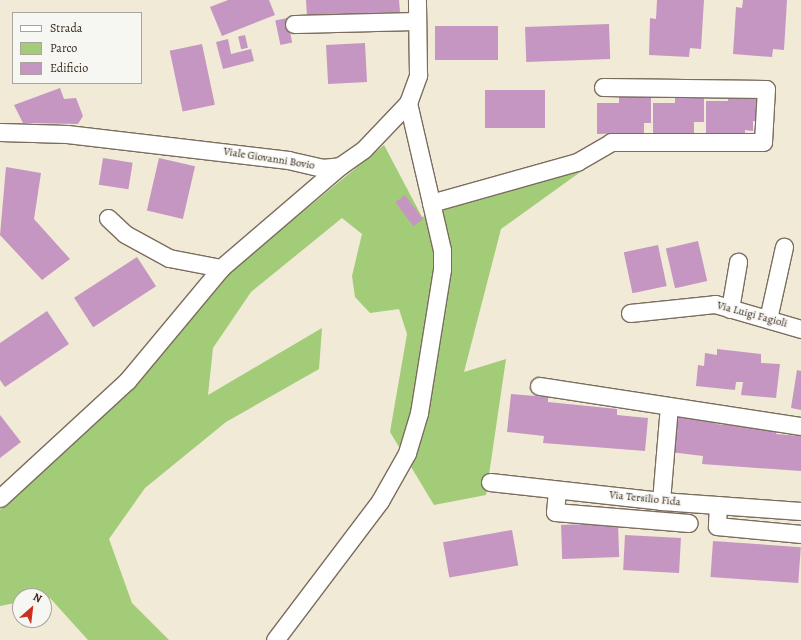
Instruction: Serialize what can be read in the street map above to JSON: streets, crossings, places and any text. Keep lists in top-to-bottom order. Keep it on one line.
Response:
{"streets":{"street":["Viale Giovanni Bovio","Via Luigi Fagioli","Via Tersilio Fida"]},"legend":["Strada","Parco","Edificio"],"north":"top right"}
